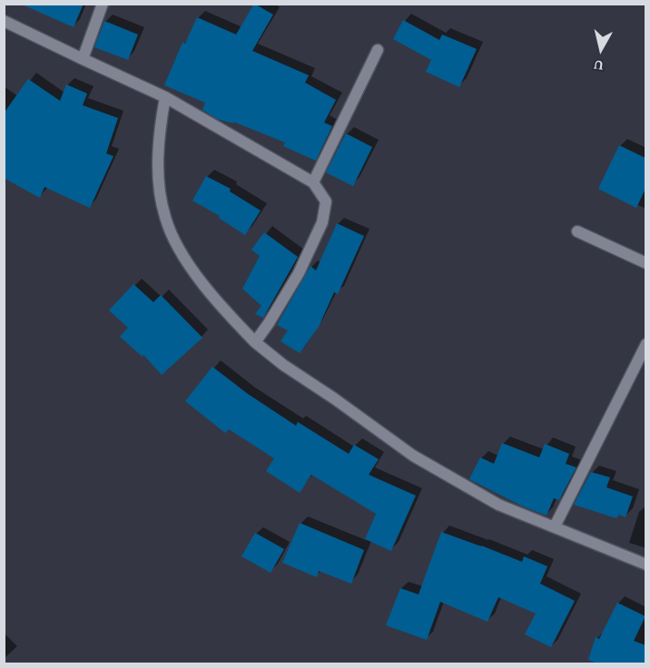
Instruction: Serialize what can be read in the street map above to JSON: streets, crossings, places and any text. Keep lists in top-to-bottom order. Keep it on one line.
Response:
{"north":"bottom"}
